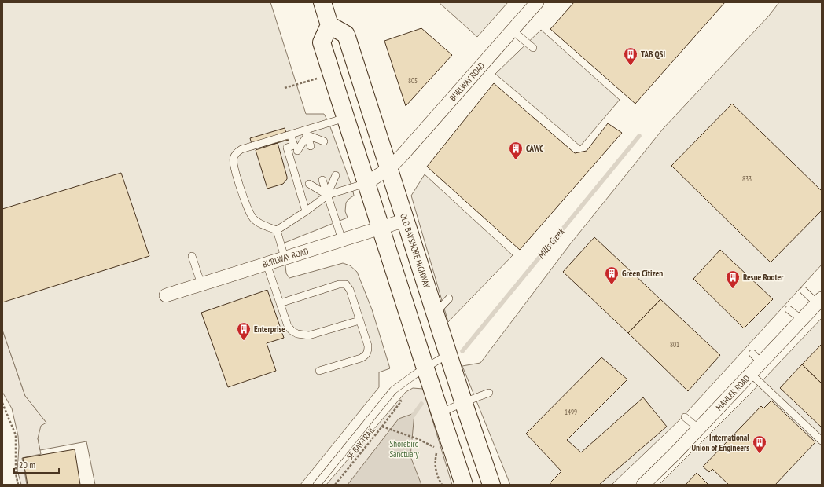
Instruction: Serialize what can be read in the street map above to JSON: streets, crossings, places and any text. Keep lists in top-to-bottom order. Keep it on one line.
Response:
{"streets":{"main road":["OLD BAYSHORE HIGHWAY"],"street":["BURLWAY ROAD","MAHLER ROAD"],"path":["SF BAY TRAIL"]},"crossings":[["BURLWAY ROAD","OLD BAYSHORE HIGHWAY"]],"water":["Mills Creek"],"parks":["Shorebird Sanctuary"],"places":{"building":["TAB QSI","CAWC","Green Citizen","Resue Rooter","Enterprise","International Union of Engineers"]},"house_numbers":["805","833","801","1499"],"scale_bar":"20 m"}
